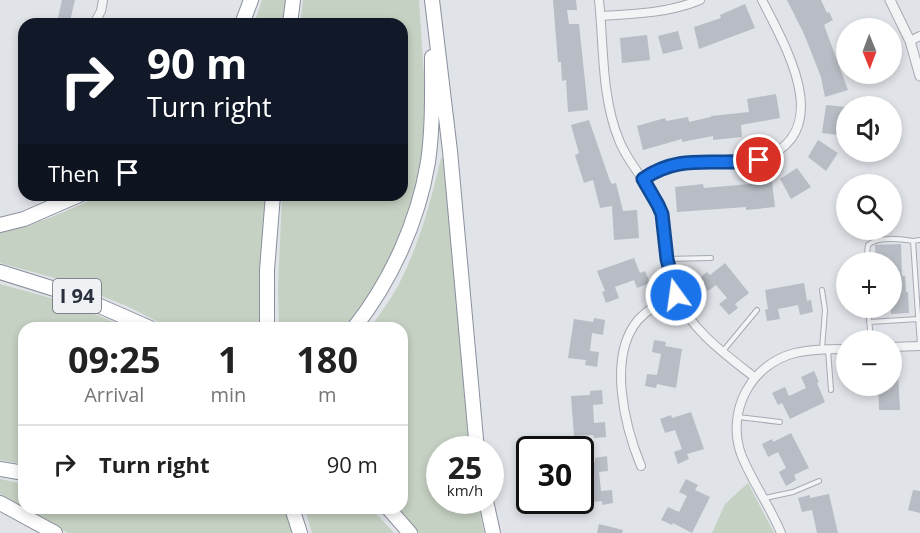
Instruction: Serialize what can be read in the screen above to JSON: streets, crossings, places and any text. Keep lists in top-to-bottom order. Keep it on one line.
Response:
{"streets":{"highway":["I 94"]},"north":"bottom","page":{"map_buttons":["+","−"],"turn":["90 m","Turn right"],"then":"Then","eta":["09:25","Arrival","1","min","180","m"],"list":[{"name":"Turn right","value":"90 m"}],"speed":"25 km/h","limit":"30"}}
